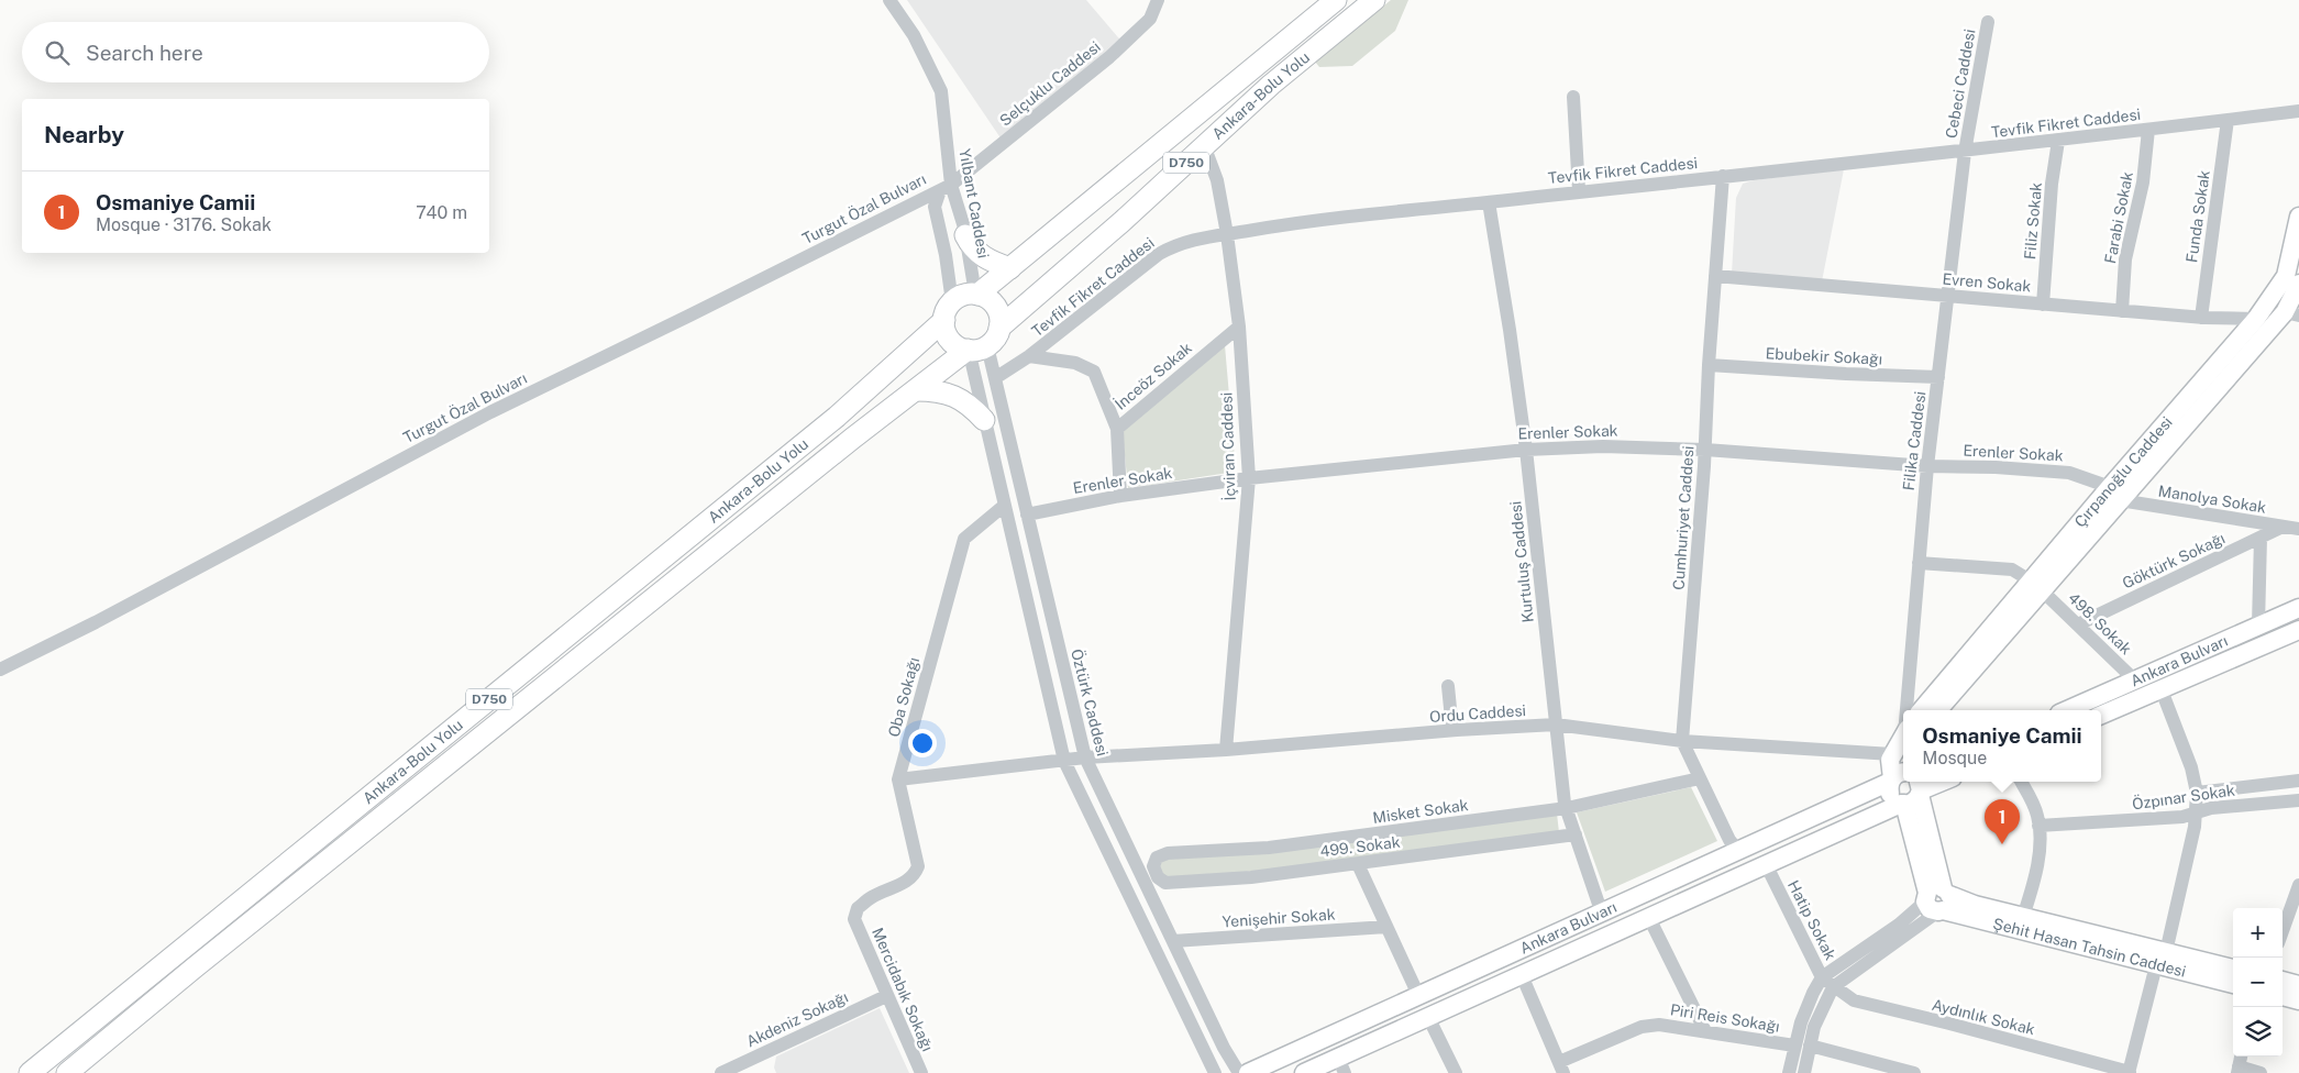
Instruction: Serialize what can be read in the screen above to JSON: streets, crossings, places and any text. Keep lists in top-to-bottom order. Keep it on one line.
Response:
{"streets":{"highway":["Ankara-Bolu Yolu","D750"],"main road":["Çırpanoğlu Caddesi","Ankara Bulvarı","Şehit Hasan Tahsin Caddesi"],"street":["Selçuklu Caddesi","Cebeci Caddesi","Tevfik Fikret Caddesi","Yılbant Caddesi","Turgut Özal Bulvarı","Funda Sokak","Farabi Sokak","Filiz Sokak","Evren Sokak","Ebubekir Sokağı","İnceöz Sokak","Erenler Sokak","Filika Caddesi","İçviran Caddesi","Manolya Sokak","Cumhuriyet Caddesi","Göktürk Sokağı","Kurtuluş Caddesi","498. Sokak","Oba Sokağı","Öztürk Caddesi","Ordu Caddesi","Özpınar Sokak","Misket Sokak","499. Sokak","Yenişehir Sokak","Hatip Sokak","Mercidabık Sokağı","Aydınlık Sokak","Piri Reis Sokağı","Akdeniz Sokağı"]},"crossings":[["Selçuklu Caddesi","Yılbant Caddesi"],["Selçuklu Caddesi","Turgut Özal Bulvarı"],["Cebeci Caddesi","Tevfik Fikret Caddesi"],["Cebeci Caddesi","Filika Caddesi"],["Ankara-Bolu Yolu","Yılbant Caddesi"],["Ankara-Bolu Yolu","İçviran Caddesi"],["Ankara-Bolu Yolu","Öztürk Caddesi"],["Tevfik Fikret Caddesi","Funda Sokak"],["Tevfik Fikret Caddesi","Farabi Sokak"],["Tevfik Fikret Caddesi","Filiz Sokak"],["Tevfik Fikret Caddesi","Filika Caddesi"],["Tevfik Fikret Caddesi","İçviran Caddesi"],["Tevfik Fikret Caddesi","Cumhuriyet Caddesi"],["Tevfik Fikret Caddesi","Kurtuluş Caddesi"],["Tevfik Fikret Caddesi","Öztürk Caddesi"],["Yılbant Caddesi","Turgut Özal Bulvarı"],["Yılbant Caddesi","Öztürk Caddesi"],["Funda Sokak","Evren Sokak"],["Farabi Sokak","Evren Sokak"],["Filiz Sokak","Evren Sokak"],["Evren Sokak","Filika Caddesi"],["Evren Sokak","Çırpanoğlu Caddesi"],["Evren Sokak","Cumhuriyet Caddesi"],["Ebubekir Sokağı","Filika Caddesi"],["Ebubekir Sokağı","Cumhuriyet Caddesi"],["İnceöz Sokak","Erenler Sokak"],["İnceöz Sokak","İçviran Caddesi"],["Erenler Sokak","Filika Caddesi"],["Erenler Sokak","İçviran Caddesi"],["Erenler Sokak","Çırpanoğlu Caddesi"],["Erenler Sokak","Manolya Sokak"],["Erenler Sokak","Cumhuriyet Caddesi"],["Erenler Sokak","Kurtuluş Caddesi"],["Erenler Sokak","Öztürk Caddesi"],["Filika Caddesi","498. Sokak"],["İçviran Caddesi","Ordu Caddesi"],["Çırpanoğlu Caddesi","Manolya Sokak"],["Çırpanoğlu Caddesi","498. Sokak"],["Manolya Sokak","Göktürk Sokağı"],["Cumhuriyet Caddesi","Ankara Bulvarı"],["Cumhuriyet Caddesi","Ordu Caddesi"],["Cumhuriyet Caddesi","Misket Sokak"],["Göktürk Sokağı","498. Sokak"],["Kurtuluş Caddesi","Ankara Bulvarı"],["Kurtuluş Caddesi","Ordu Caddesi"],["Kurtuluş Caddesi","Misket Sokak"],["Kurtuluş Caddesi","499. Sokak"],["498. Sokak","Ankara Bulvarı"],["Ankara Bulvarı","Hatip Sokak"],["Oba Sokağı","Ordu Caddesi"],["Oba Sokağı","Mercidabık Sokağı"],["Öztürk Caddesi","Ordu Caddesi"],["Öztürk Caddesi","Yenişehir Sokak"],["Misket Sokak","499. Sokak"],["Hatip Sokak","Aydınlık Sokak"],["Mercidabık Sokağı","Akdeniz Sokağı"]],"page":{"search":"Search here","heading":"Nearby","list":[{"mark":"1","name":"Osmaniye Camii","note":"Mosque · 3176. Sokak","value":"740 m"}],"popup":["Osmaniye Camii","Mosque"],"pins":"1","map_buttons":["+","−"]}}
